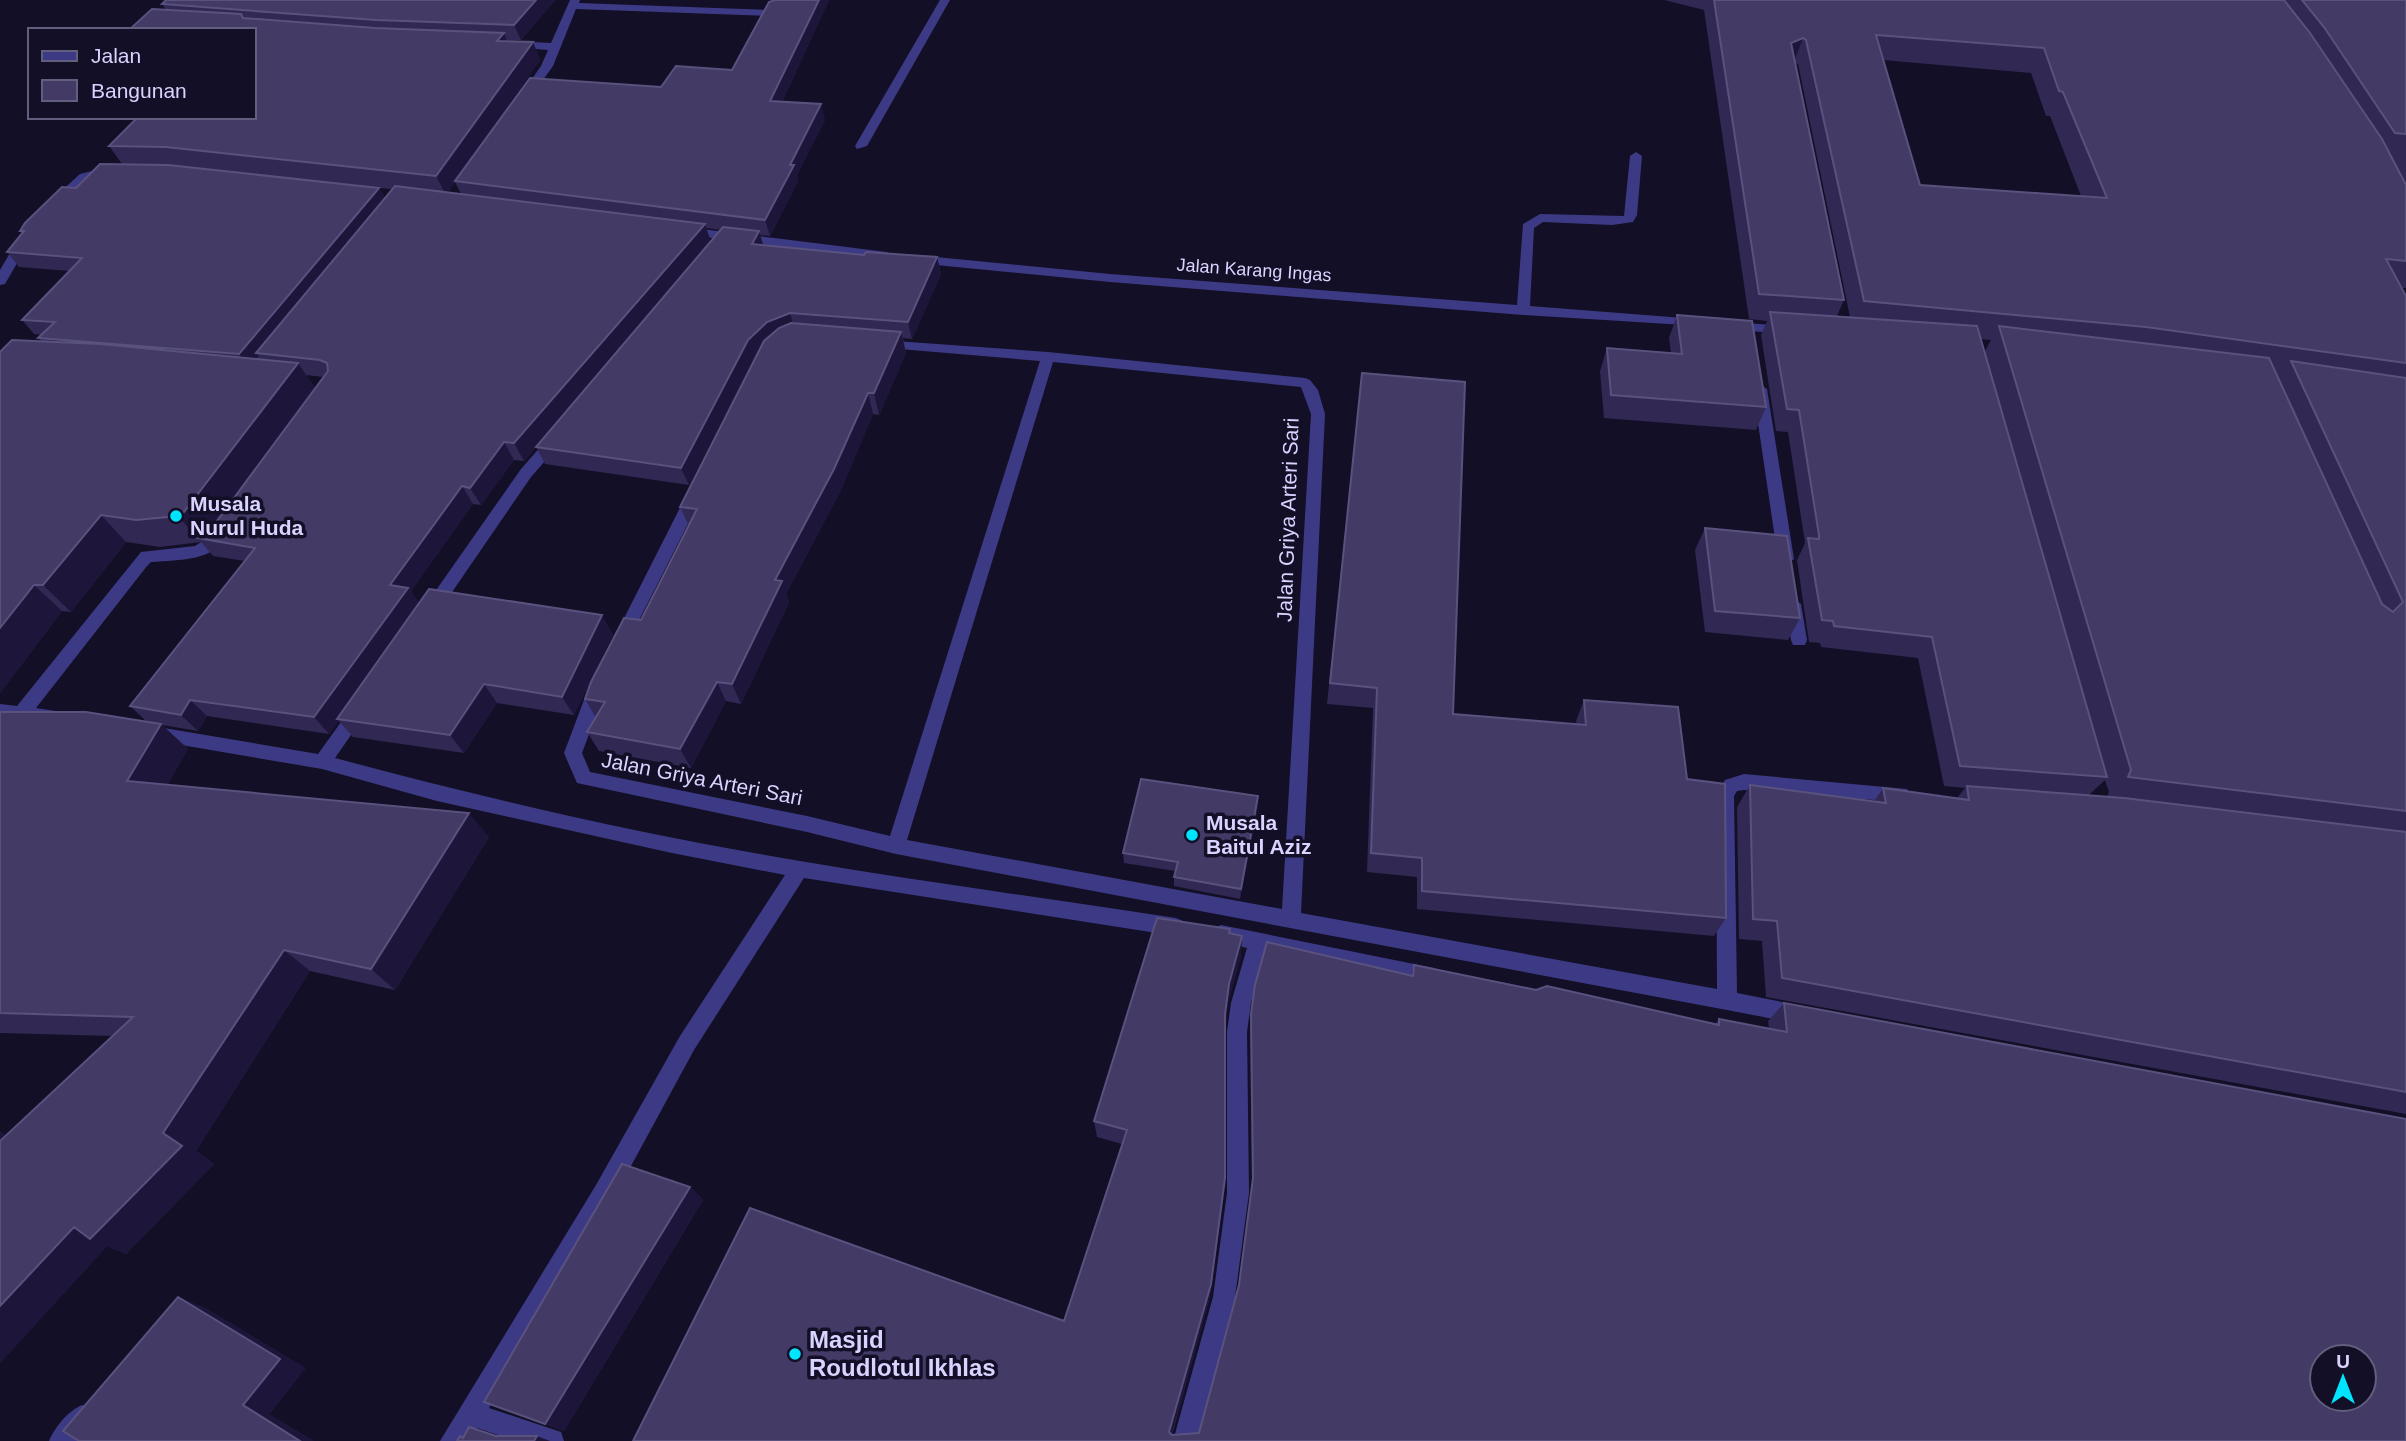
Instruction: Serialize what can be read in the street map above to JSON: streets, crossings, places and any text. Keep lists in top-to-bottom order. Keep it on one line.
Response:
{"streets":{"street":["Jalan Karang Ingas","Jalan Griya Arteri Sari"]},"places":["Musala Nurul Huda","Musala Baitul Aziz","Masjid Roudlotul Ikhlas"],"legend":["Jalan","Bangunan"],"north":"top"}
